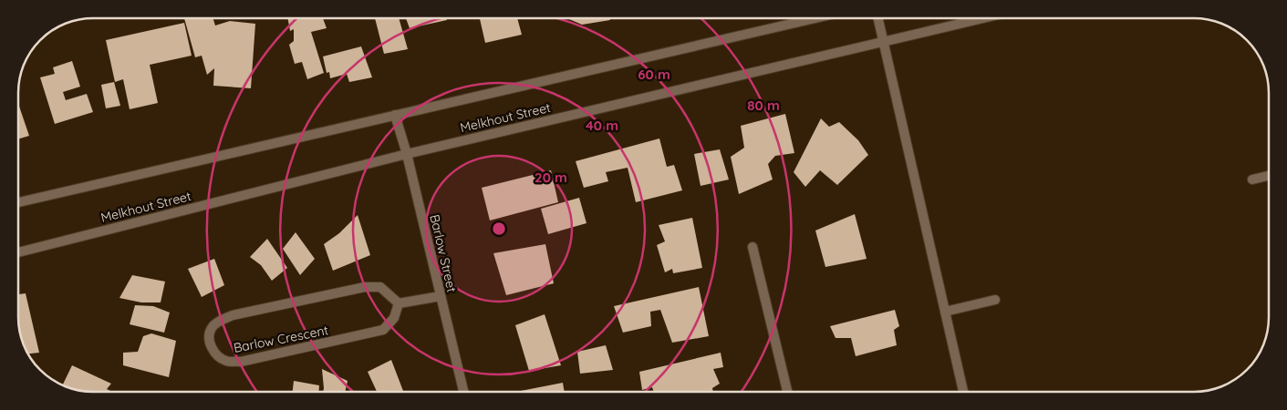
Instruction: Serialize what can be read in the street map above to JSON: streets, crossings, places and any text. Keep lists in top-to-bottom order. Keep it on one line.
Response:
{"streets":{"street":["Melkhout Street","Barlow Street","Barlow Crescent"]},"crossings":[["Melkhout Street","Barlow Street"]],"rings":["60 m","80 m","40 m","20 m"]}
